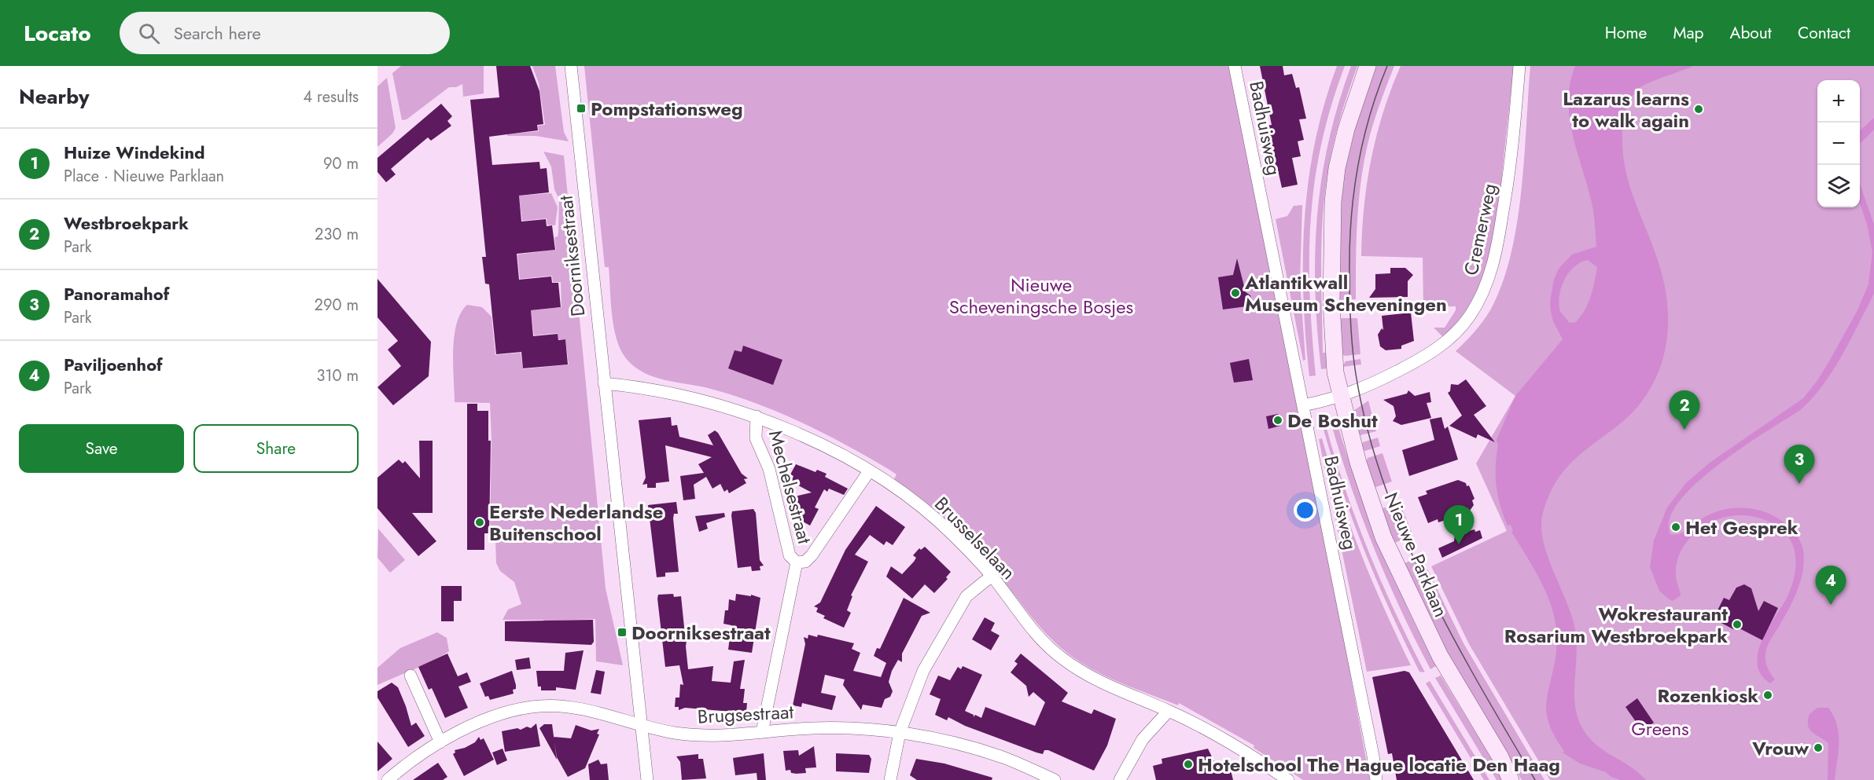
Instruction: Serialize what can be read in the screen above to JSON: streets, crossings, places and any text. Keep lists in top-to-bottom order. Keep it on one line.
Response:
{"streets":{"main road":["Nieuwe Parklaan"],"street":["Badhuisweg","Cremerweg","Doorniksestraat","Mechelsestraat","Brusselselaan","Brugsestraat"]},"crossings":[["Badhuisweg","Cremerweg"],["Cremerweg","Nieuwe Parklaan"],["Doorniksestraat","Brusselselaan"],["Doorniksestraat","Brugsestraat"],["Mechelsestraat","Brusselselaan"],["Mechelsestraat","Brugsestraat"]],"parks":["Nieuwe Scheveningsche Bosjes","Greens"],"places":{"transit":["Pompstationsweg","Doorniksestraat"],"other":["Lazarus learns to walk again","Atlantikwall Museum Scheveningen","De Boshut","Eerste Nederlandse Buitenschool","Het Gesprek","Wokrestaurant Rosarium Westbroekpark","Rozenkiosk","Vrouw","Hotelschool The Hague locatie Den Haag"]},"page":{"header":"Locato","search":"Search here","nav":["Home","Map","About","Contact"],"heading":["Nearby","4 results"],"map_buttons":["+","−"],"list":[{"mark":"1","name":"Huize Windekind","note":"Place · Nieuwe Parklaan","value":"90 m"},{"mark":"2","name":"Westbroekpark","note":"Park","value":"230 m"},{"mark":"3","name":"Panoramahof","note":"Park","value":"290 m"},{"mark":"4","name":"Paviljoenhof","note":"Park","value":"310 m"}],"pins":["2","3","1","4"],"buttons":["Save","Share"]}}
